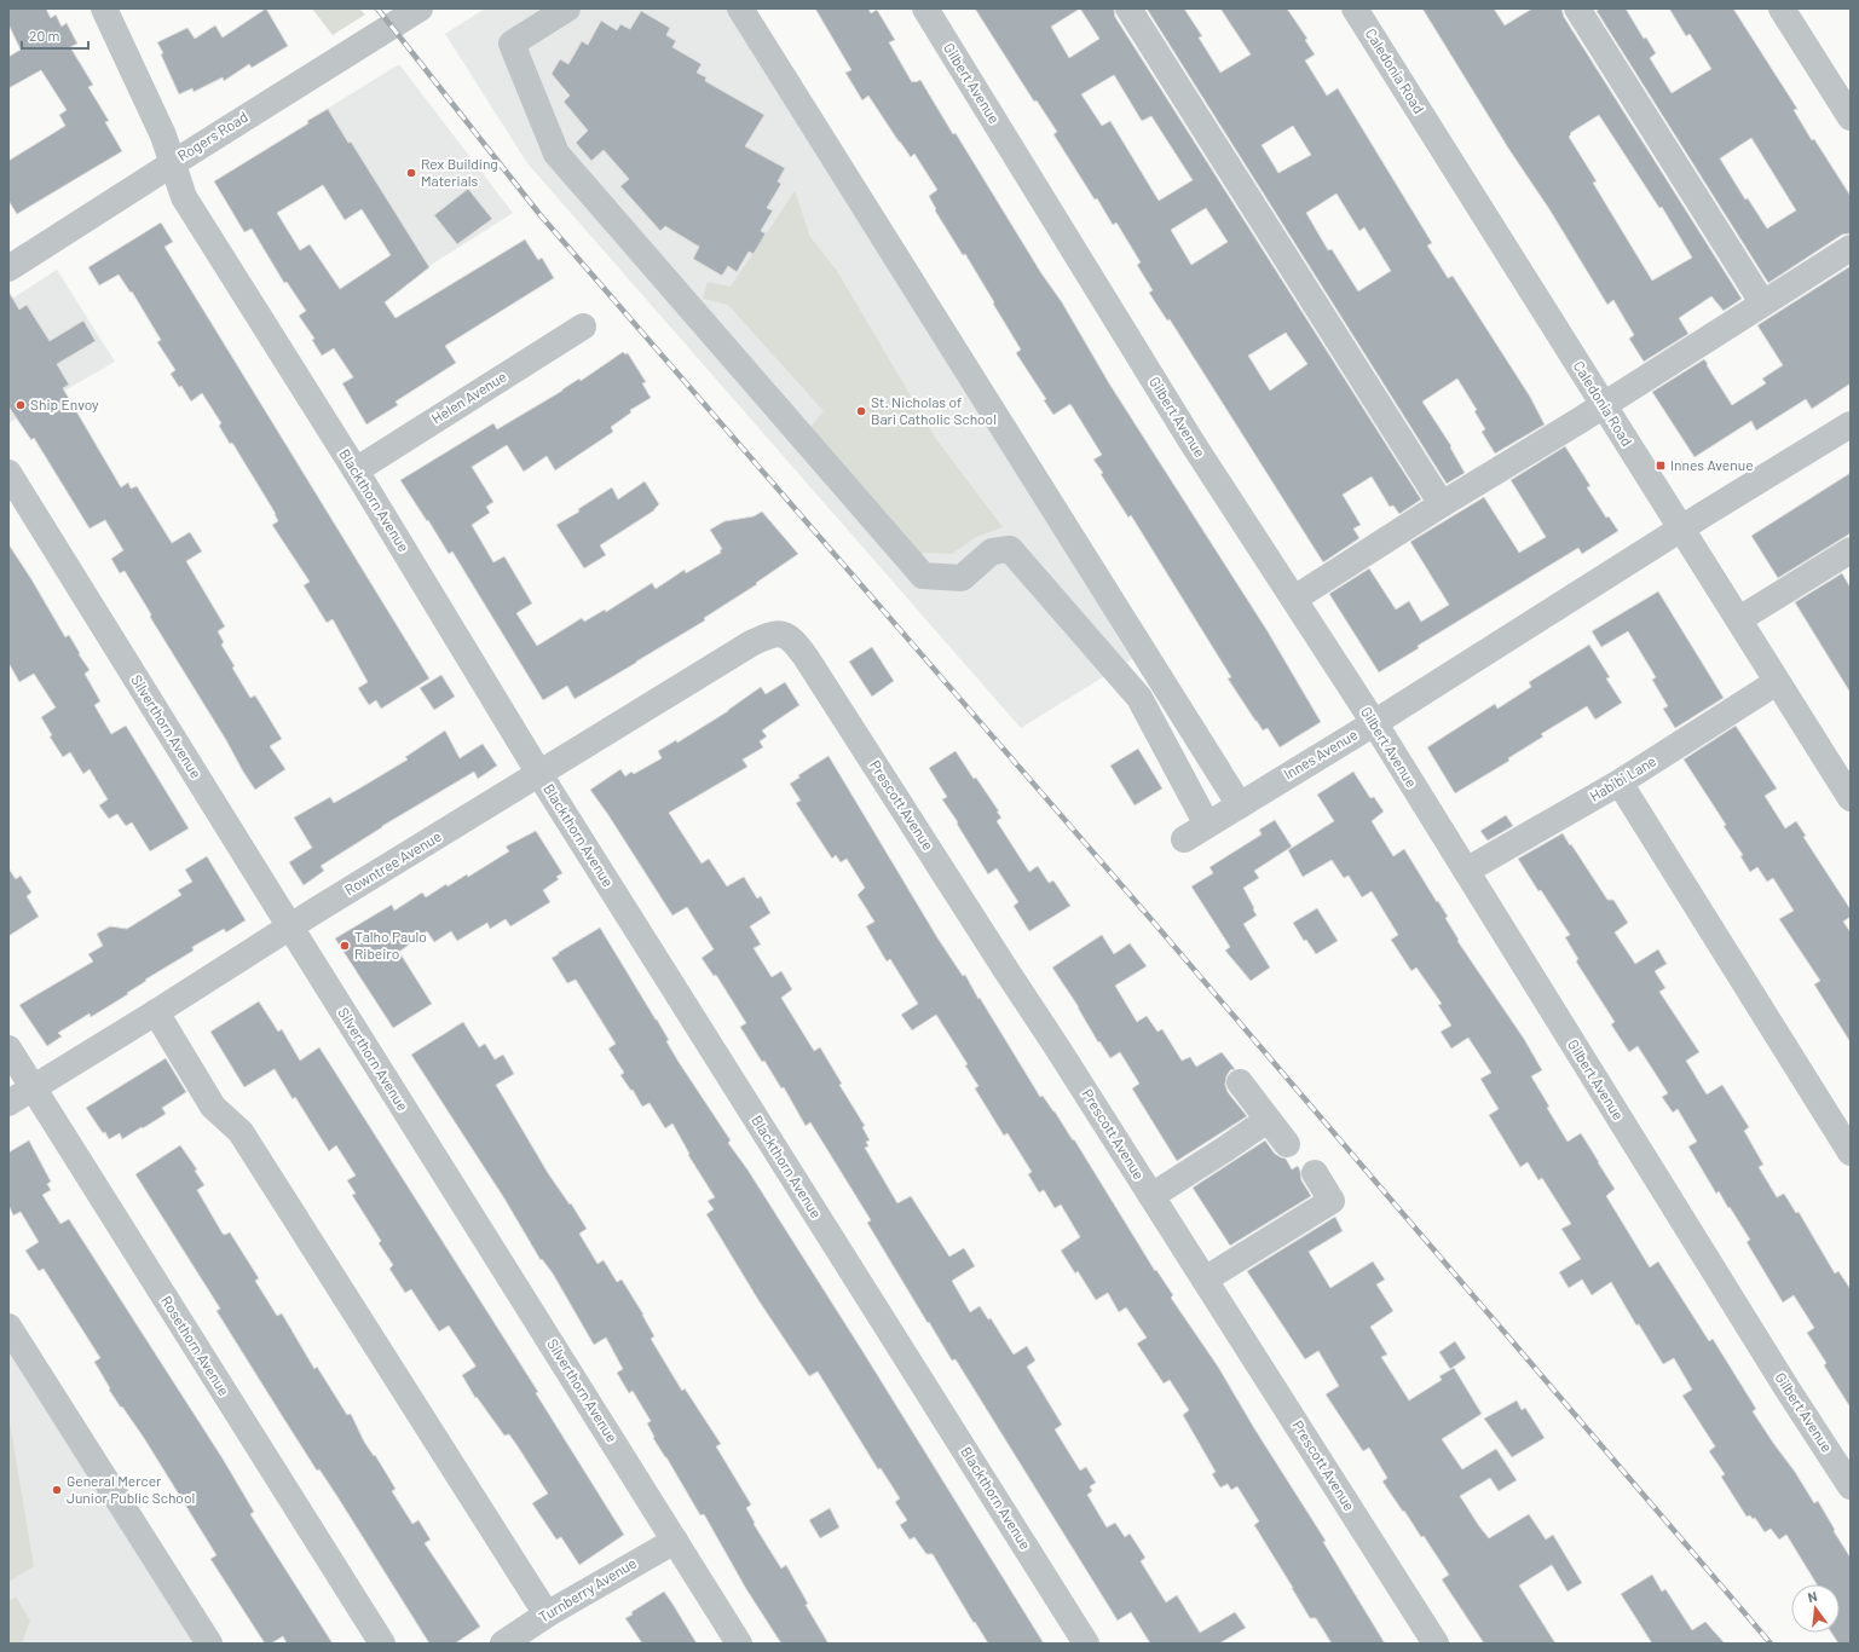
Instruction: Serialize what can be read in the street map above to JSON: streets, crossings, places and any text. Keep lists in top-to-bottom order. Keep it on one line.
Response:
{"streets":{"street":["Caledonia Road","Gilbert Avenue","Rogers Road","Helen Avenue","Blackthorn Avenue","Silverthorn Avenue","Innes Avenue","Habibi Lane","Prescott Avenue","Rowntree Avenue","Rosethorn Avenue","Turnberry Avenue"]},"crossings":[["Caledonia Road","Innes Avenue"],["Caledonia Road","Habibi Lane"],["Gilbert Avenue","Innes Avenue"],["Gilbert Avenue","Habibi Lane"],["Rogers Road","Blackthorn Avenue"],["Helen Avenue","Blackthorn Avenue"],["Blackthorn Avenue","Rowntree Avenue"],["Silverthorn Avenue","Rowntree Avenue"],["Silverthorn Avenue","Turnberry Avenue"],["Prescott Avenue","Rowntree Avenue"],["Rowntree Avenue","Rosethorn Avenue"]],"places":{"other":["Rex Building Materials","Ship Envoy","St. Nicholas of Bari Catholic School","Talho Paulo Ribeiro","General Mercer Junior Public School"],"transit":["Innes Avenue"]},"scale_bar":"20 m","north":"top"}
